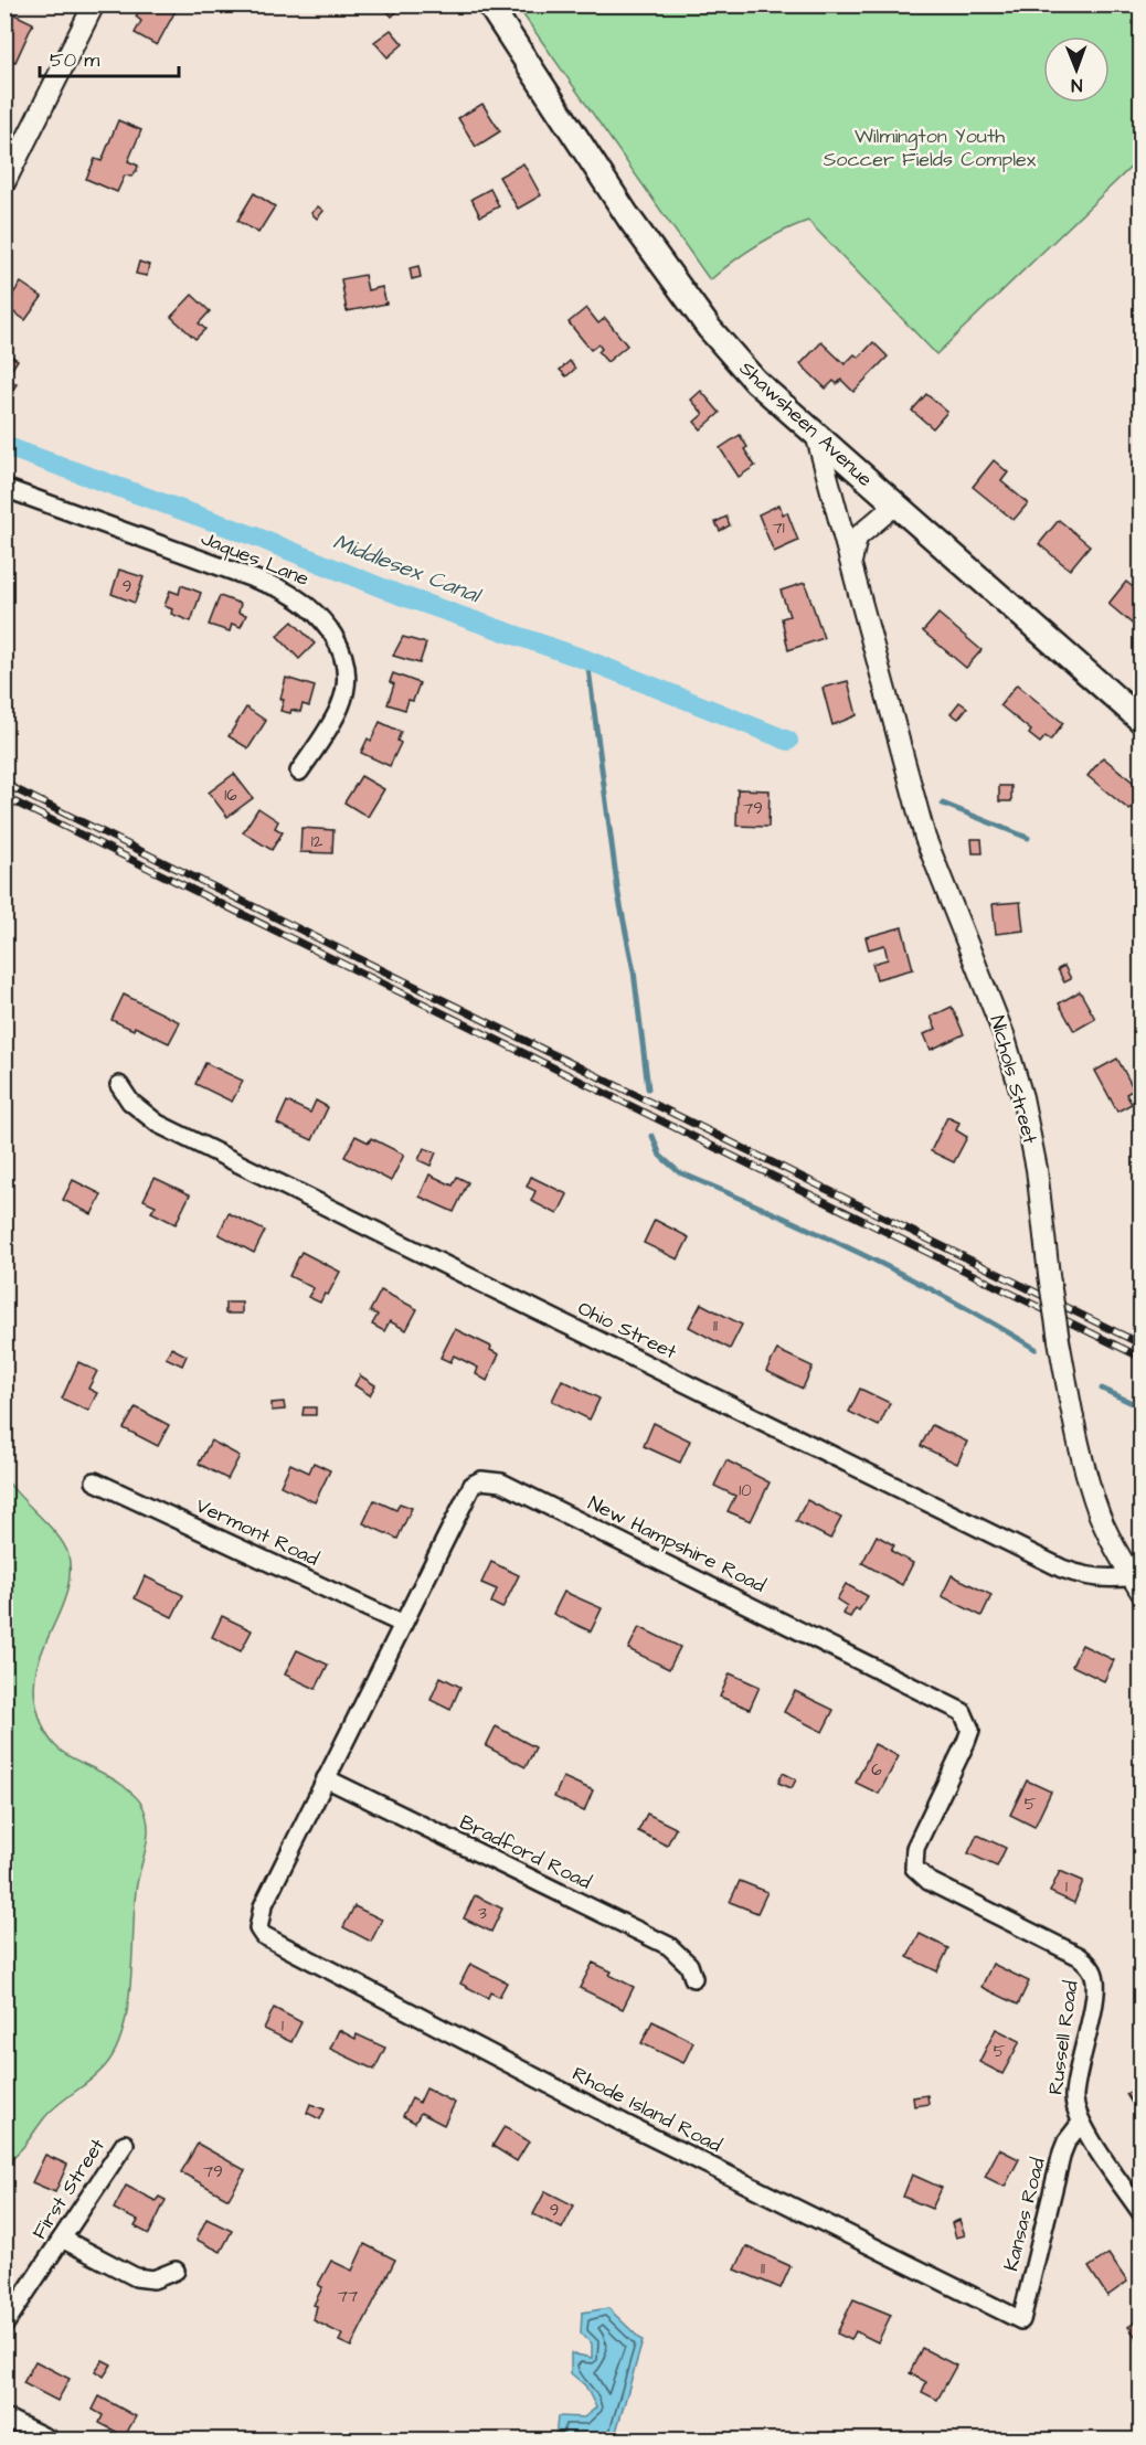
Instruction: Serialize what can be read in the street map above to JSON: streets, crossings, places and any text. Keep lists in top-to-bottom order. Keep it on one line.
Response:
{"streets":{"main road":["Shawsheen Avenue"],"street":["Jaques Lane","Nichols Street","Ohio Street","Vermont Road","New Hampshire Road","Bradford Road","Russell Road","Rhode Island Road","First Street","Kansas Road"]},"crossings":[["Shawsheen Avenue","Nichols Street"],["Nichols Street","Ohio Street"],["Vermont Road","New Hampshire Road"],["New Hampshire Road","Bradford Road"],["New Hampshire Road","Russell Road"],["New Hampshire Road","Rhode Island Road"],["Russell Road","Kansas Road"],["Rhode Island Road","Kansas Road"]],"water":["Middlesex Canal"],"parks":["Wilmington Youth Soccer Fields Complex"],"house_numbers":["71","9","16","79","12","11","10","6","5","1","3","1","5","79","9","11","77"],"scale_bar":"50 m","north":"bottom"}
